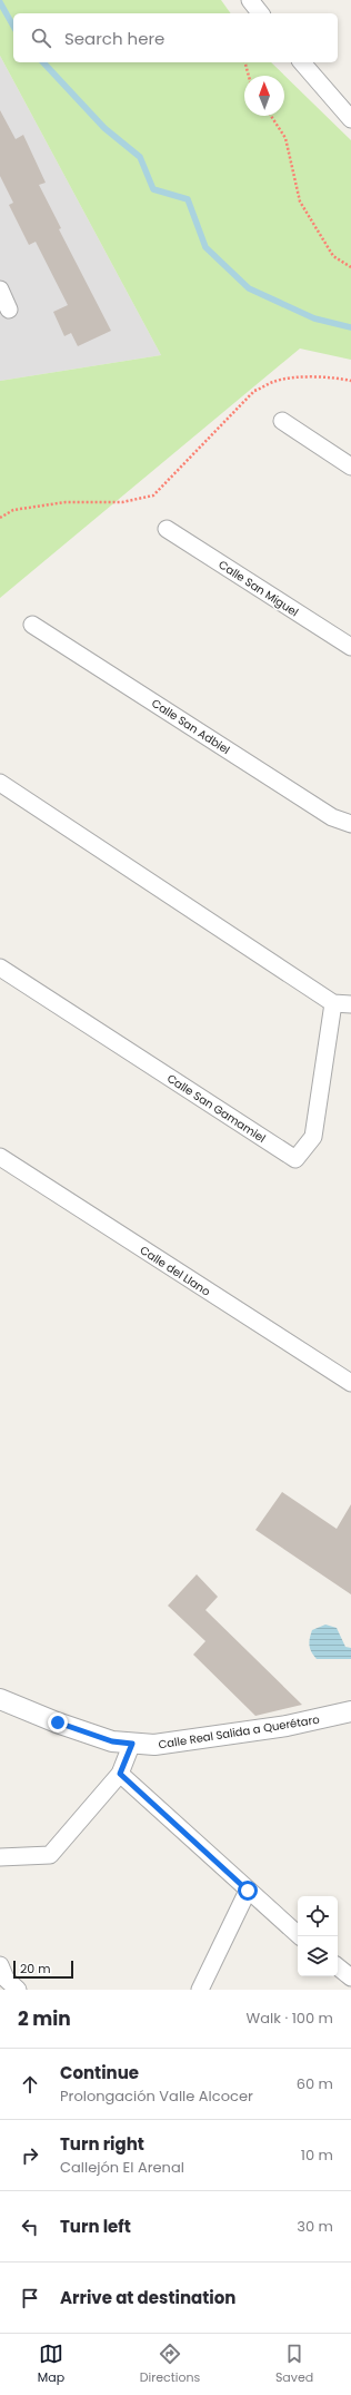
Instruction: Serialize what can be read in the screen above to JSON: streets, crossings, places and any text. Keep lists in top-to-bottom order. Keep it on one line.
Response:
{"streets":{"street":["Calle San Miguel","Calle San Adbiel","Calle San Gamamiel","Calle del Llano","Calle Real Salida a Querétaro"]},"scale_bar":"20 m","north":"top","page":{"search":"Search here","scale":"20 m","heading":["2 min","Walk · 100 m"],"list":[["Continue","Prolongación Valle Alcocer","60 m"],["Turn right","Callejón El Arenal","10 m"],["Turn left","30 m"],"Arrive at destination"],"nav":["Map","Directions","Saved"]}}
